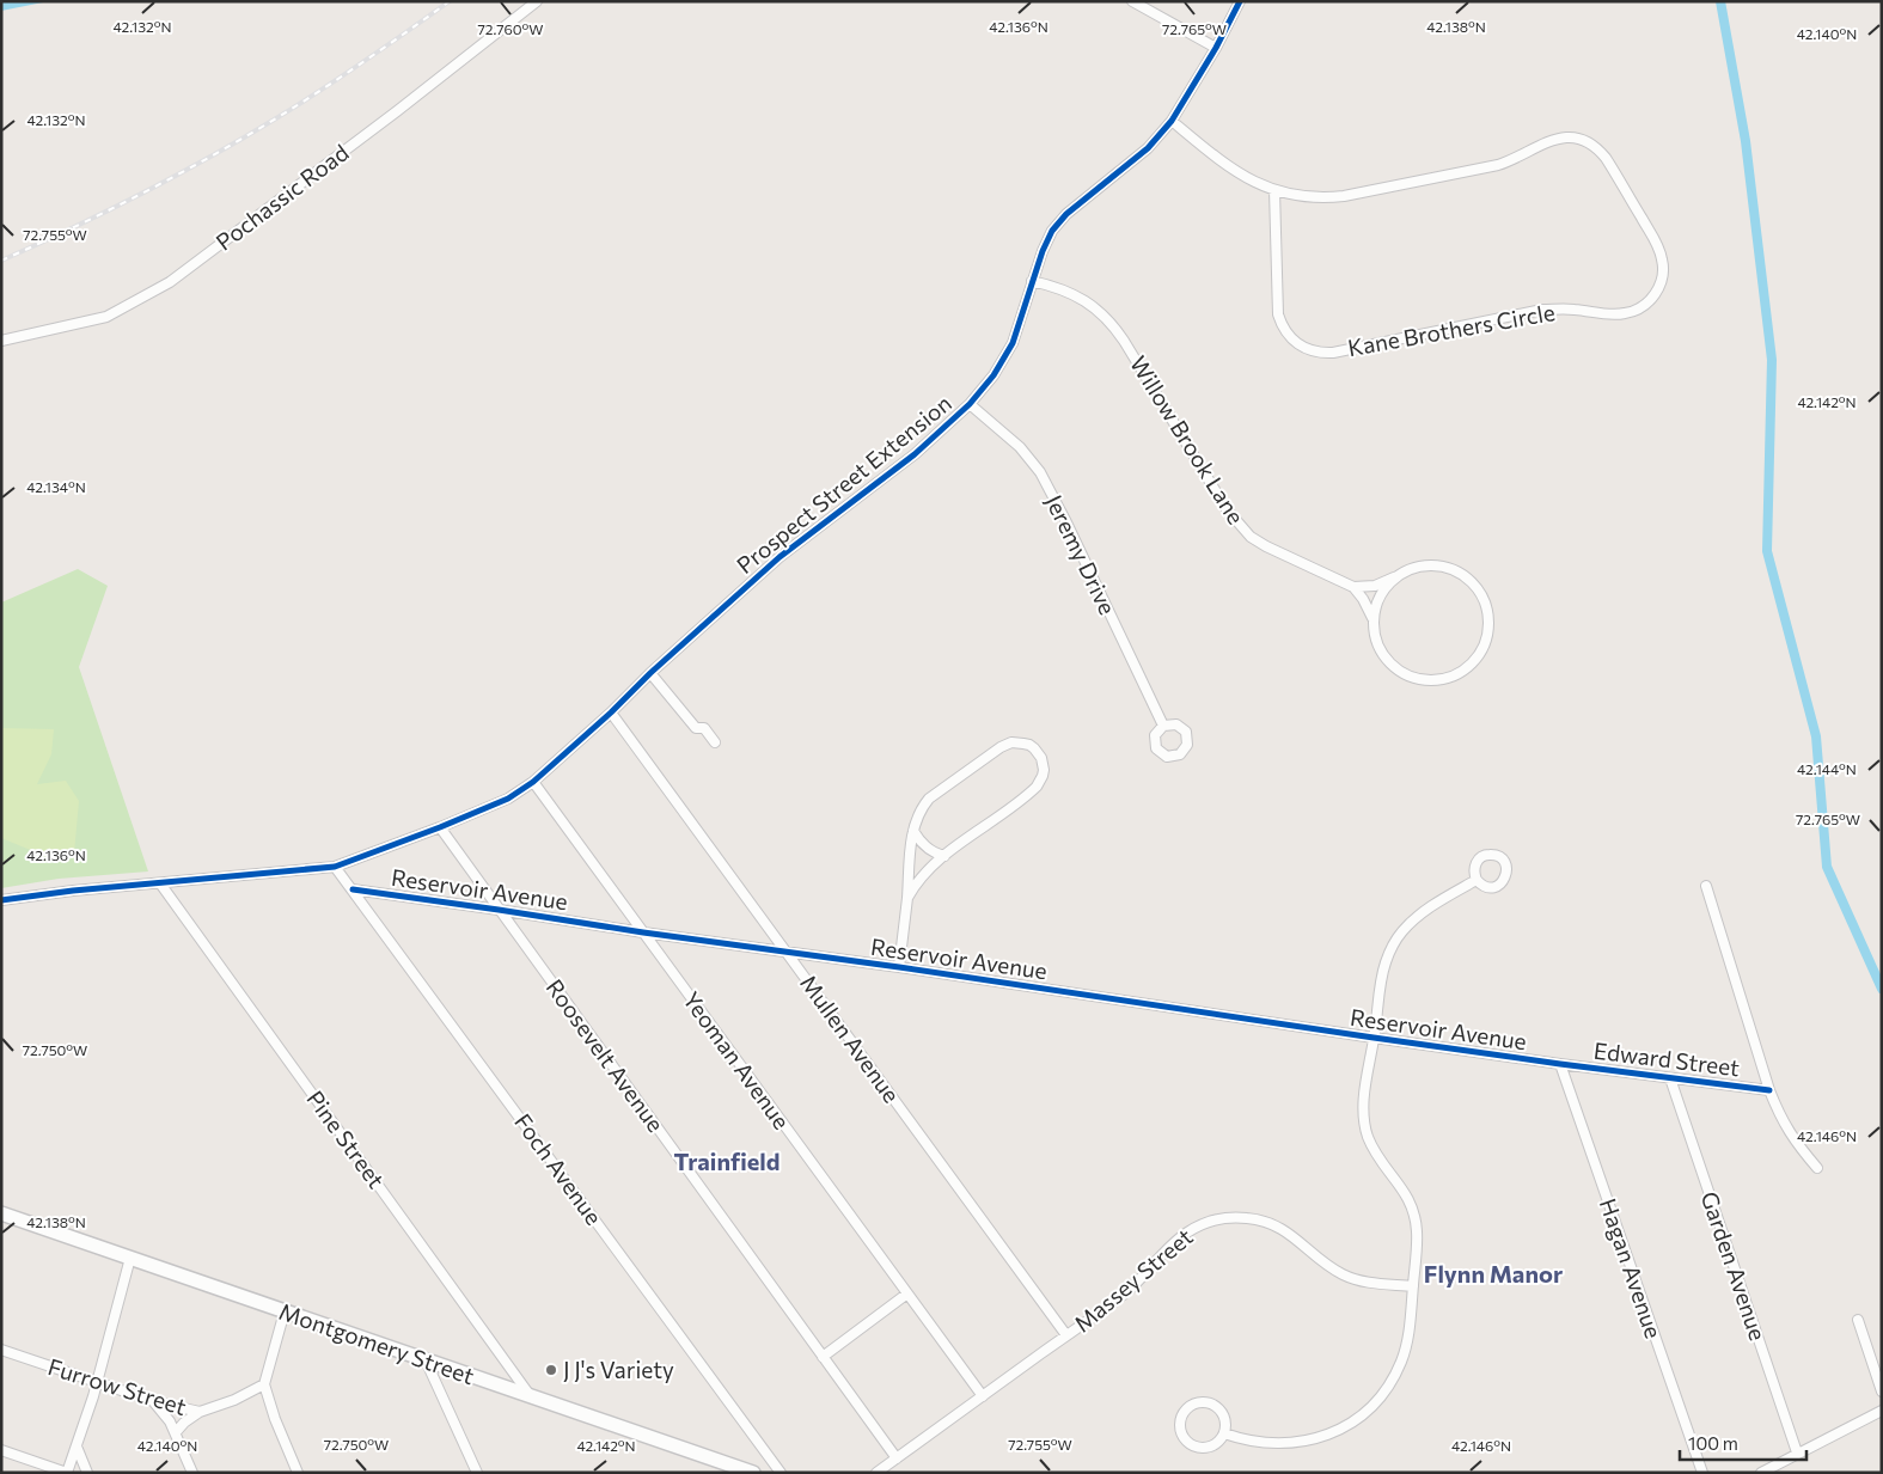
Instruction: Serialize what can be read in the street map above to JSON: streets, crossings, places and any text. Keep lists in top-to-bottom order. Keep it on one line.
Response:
{"streets":{"main road":["Montgomery Street"],"street":["Pochassic Road","Kane Brothers Circle","Willow Brook Lane","Prospect Street Extension","Jeremy Drive","Reservoir Avenue","Mullen Avenue","Roosevelt Avenue","Edward Street","Yeoman Avenue","Pine Street","Foch Avenue","Garden Avenue","Hagan Avenue","Massey Street","Furrow Street"]},"crossings":[["Kane Brothers Circle","Prospect Street Extension"],["Willow Brook Lane","Prospect Street Extension"],["Prospect Street Extension","Jeremy Drive"],["Prospect Street Extension","Mullen Avenue"],["Prospect Street Extension","Roosevelt Avenue"],["Prospect Street Extension","Yeoman Avenue"],["Prospect Street Extension","Pine Street"],["Prospect Street Extension","Foch Avenue"],["Reservoir Avenue","Mullen Avenue"],["Reservoir Avenue","Roosevelt Avenue"],["Reservoir Avenue","Edward Street"],["Reservoir Avenue","Yeoman Avenue"],["Reservoir Avenue","Foch Avenue"],["Reservoir Avenue","Hagan Avenue"],["Mullen Avenue","Massey Street"],["Roosevelt Avenue","Massey Street"],["Edward Street","Garden Avenue"],["Edward Street","Hagan Avenue"],["Yeoman Avenue","Massey Street"],["Pine Street","Montgomery Street"]],"districts":["Trainfield","Flynn Manor"],"places":["J J's Variety"],"scale_bar":"100 m","coordinates":["42.136°N","42.132°N","42.138°N","72.760°W","72.765°W","42.140°N","72.755°W","42.142°N","42.134°N","42.144°N","72.750°W","42.146°N"]}
